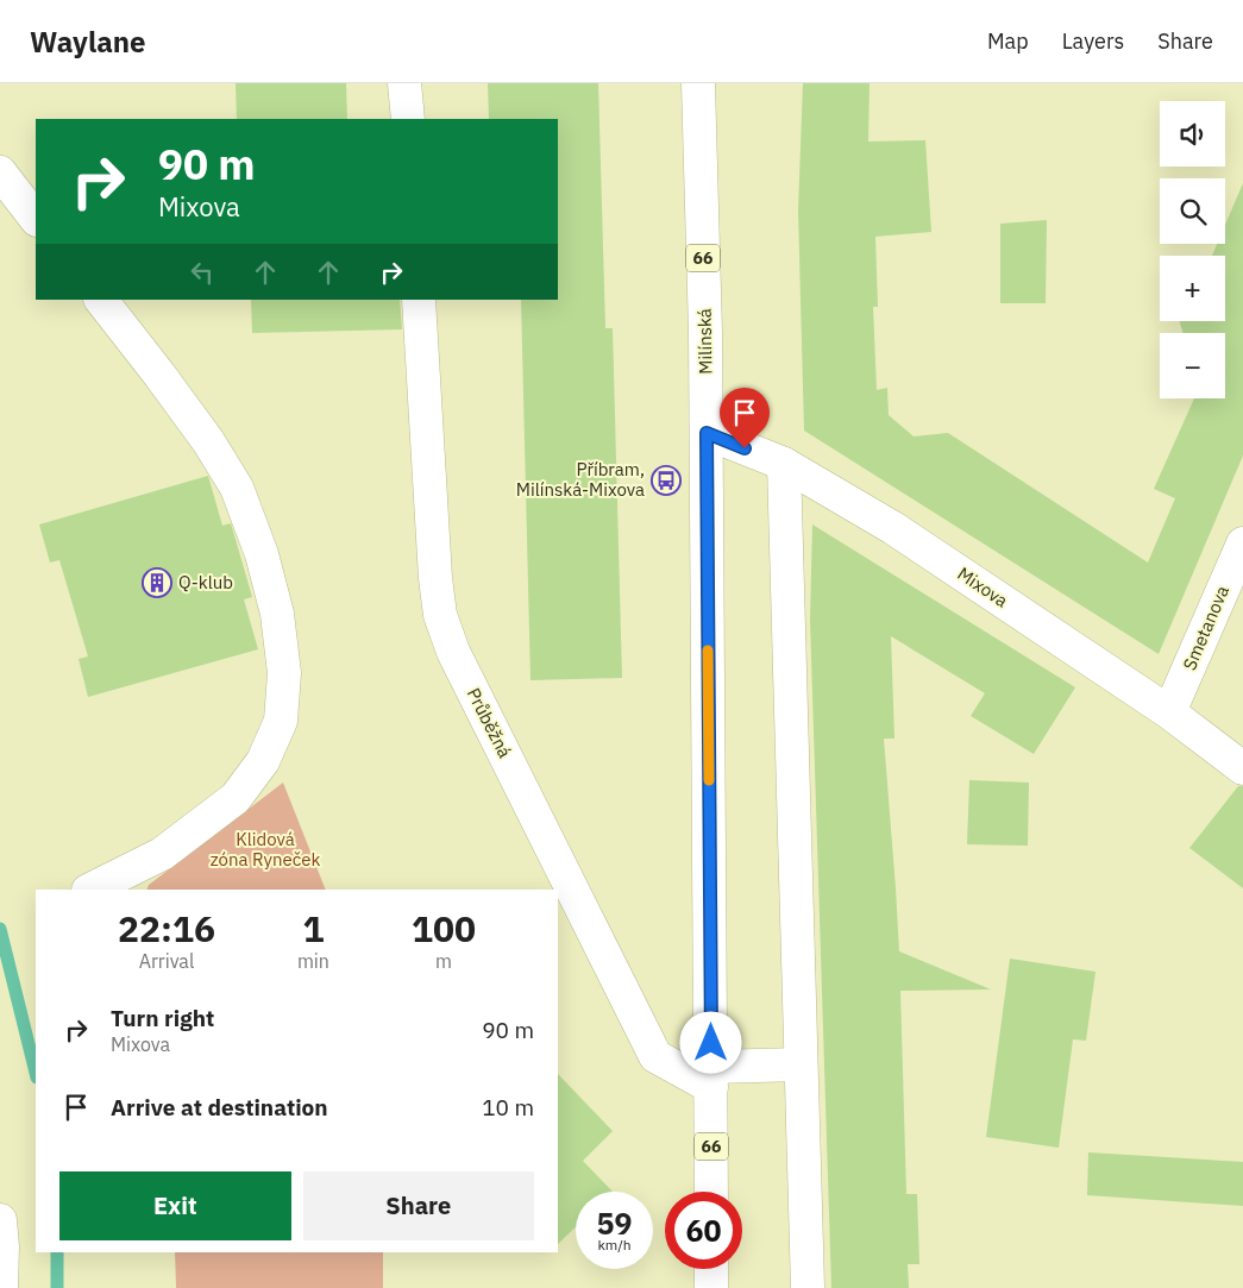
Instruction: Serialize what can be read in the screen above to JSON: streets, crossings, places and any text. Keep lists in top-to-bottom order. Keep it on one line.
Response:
{"streets":{"street":["66","Milínská","Mixova","Smetanova","Průběžná"]},"crossings":[["Milínská","Mixova"],["Milínská","Průběžná"],["Mixova","Smetanova"]],"parks":["Klidová zóna Ryneček"],"places":{"bus stop":["Příbram, Milínská-Mixova"],"building":["Q-klub"]},"page":{"header":"Waylane","nav":["Map","Layers","Share"],"map_buttons":["+","−"],"turn":["90 m","Mixova"],"eta":["22:16","Arrival","1","min","100","m"],"list":[{"name":"Turn right","note":"Mixova","value":"90 m"},{"name":"Arrive at destination","value":"10 m"}],"buttons":["Exit","Share"],"speed":"59 km/h","limit":"60"}}
